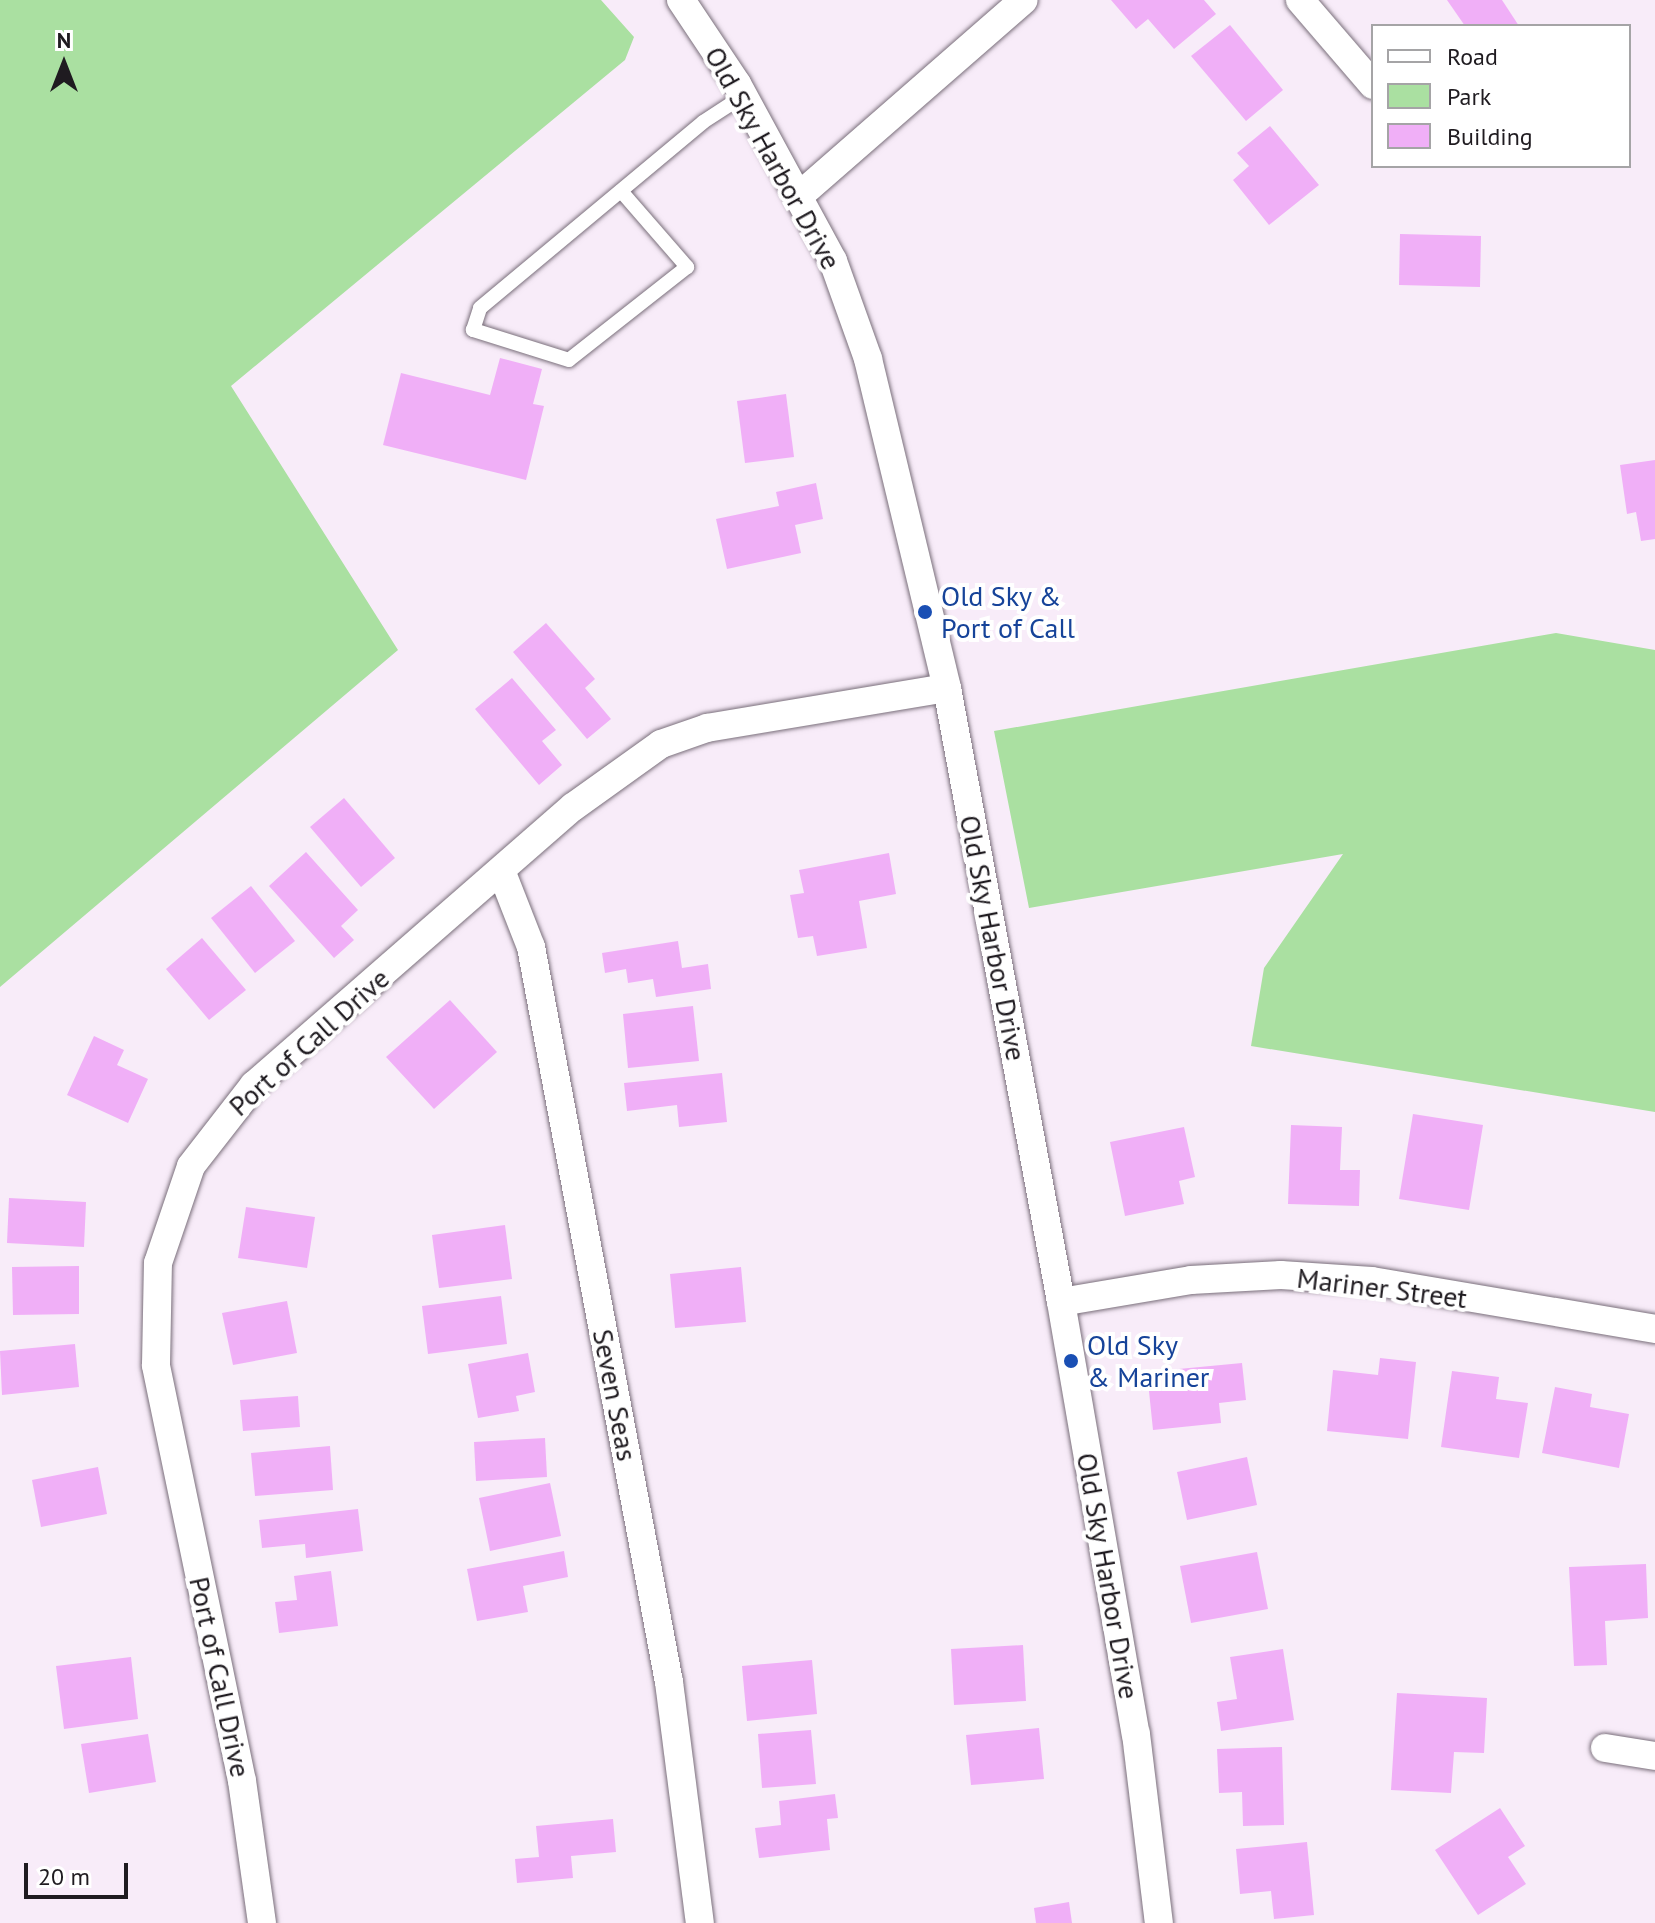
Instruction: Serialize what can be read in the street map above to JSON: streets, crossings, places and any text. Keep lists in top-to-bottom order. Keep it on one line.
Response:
{"streets":{"street":["Old Sky Harbor Drive","Port of Call Drive","Mariner Street","Seven Seas"]},"crossings":[["Old Sky Harbor Drive","Port of Call Drive"],["Old Sky Harbor Drive","Mariner Street"],["Port of Call Drive","Seven Seas"]],"places":["Old Sky & Port of Call","Old Sky & Mariner"],"legend":["Road","Park","Building"],"scale_bar":"20 m","north":"top"}
